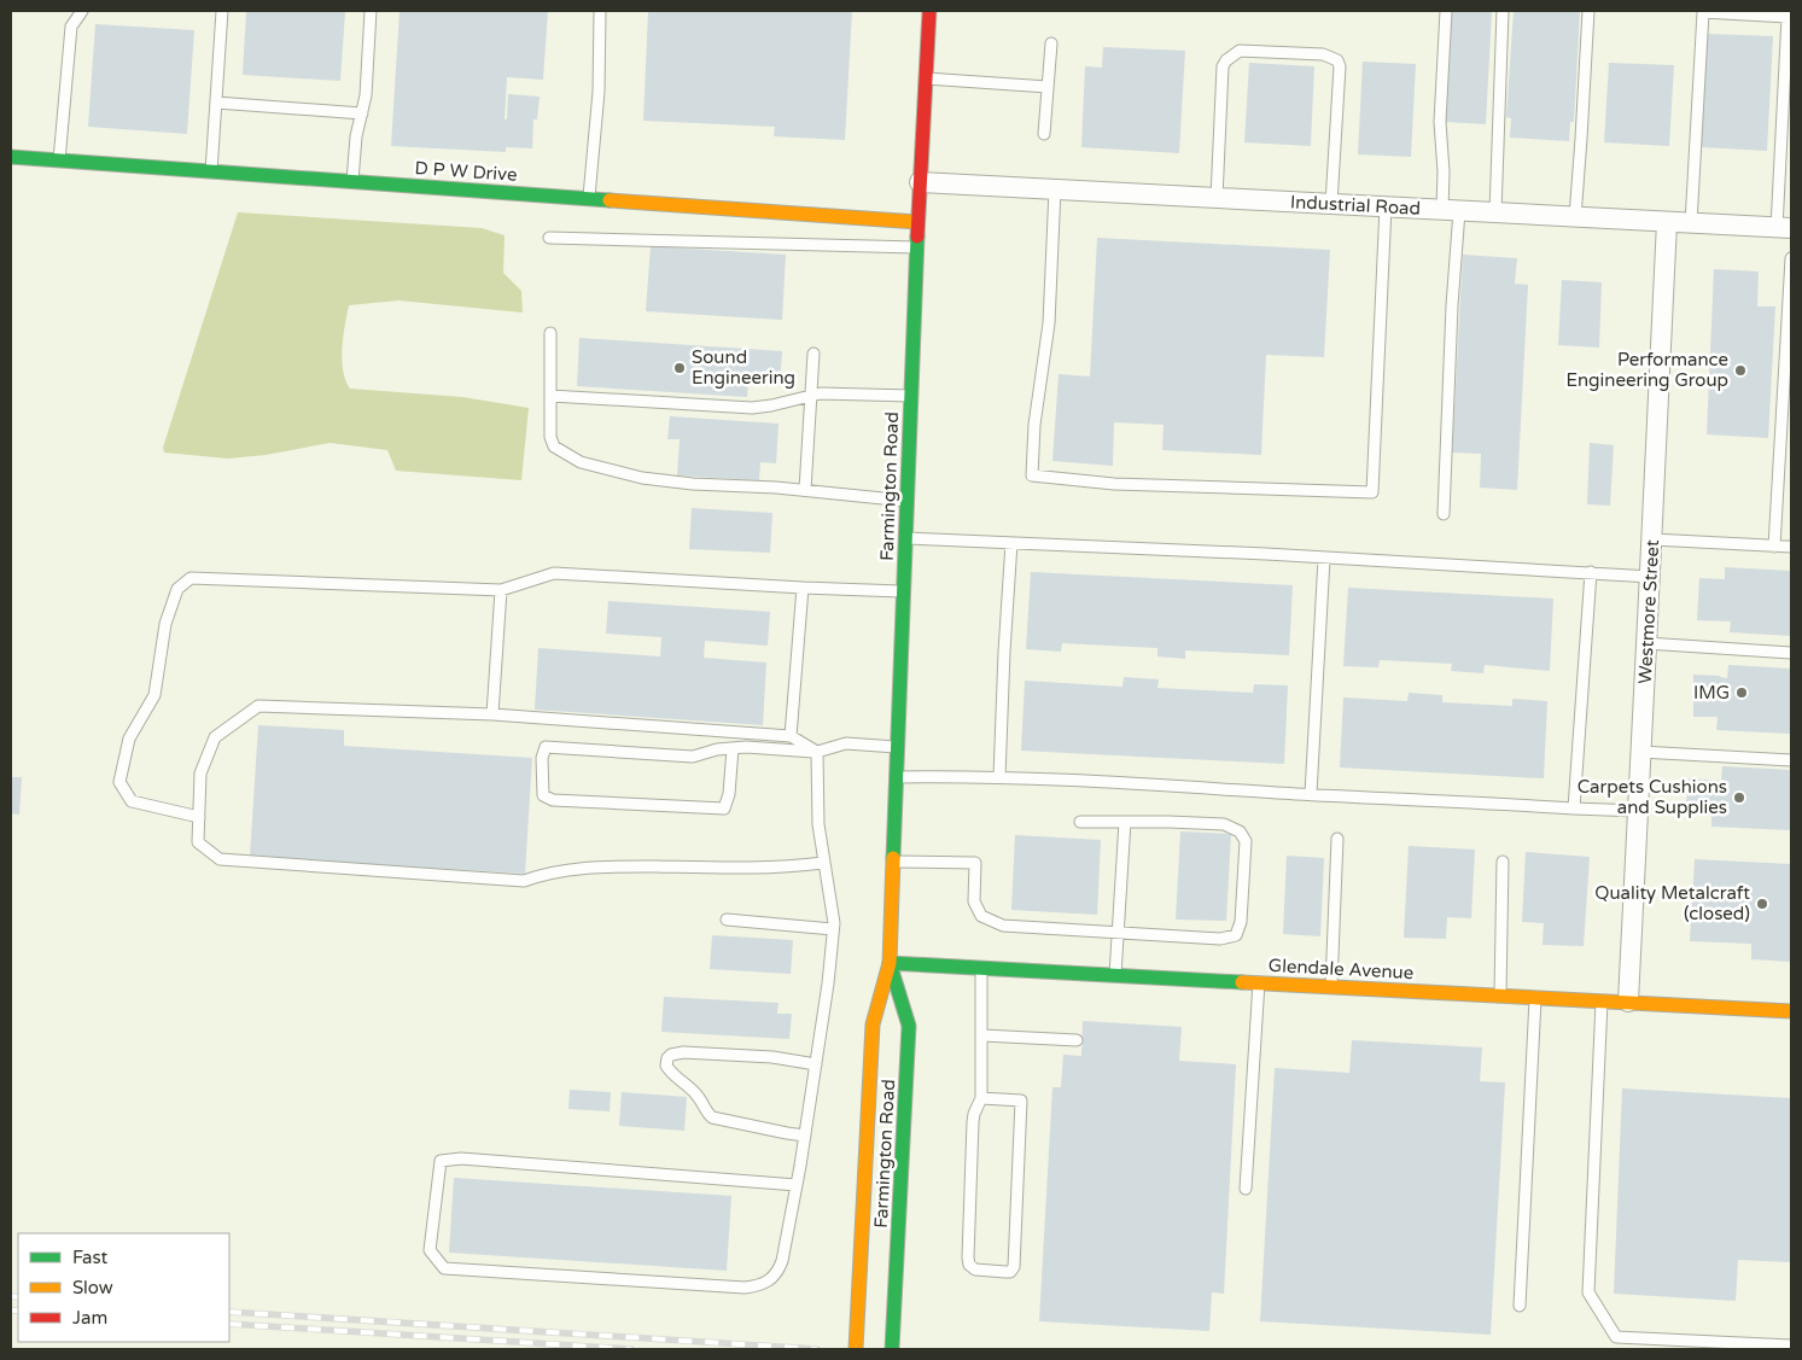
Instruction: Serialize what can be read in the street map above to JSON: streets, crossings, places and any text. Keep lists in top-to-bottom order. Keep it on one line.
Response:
{"streets":{"street":["D P W Drive","Industrial Road","Farmington Road","Westmore Street","Glendale Avenue"]},"crossings":[["D P W Drive","Farmington Road"],["Industrial Road","Farmington Road"],["Industrial Road","Westmore Street"],["Farmington Road","Glendale Avenue"],["Westmore Street","Glendale Avenue"]],"places":["Sound Engineering","Performance Engineering Group","IMG","Carpets Cushions and Supplies","Quality Metalcraft (closed)"],"legend":["Fast","Slow","Jam"]}
